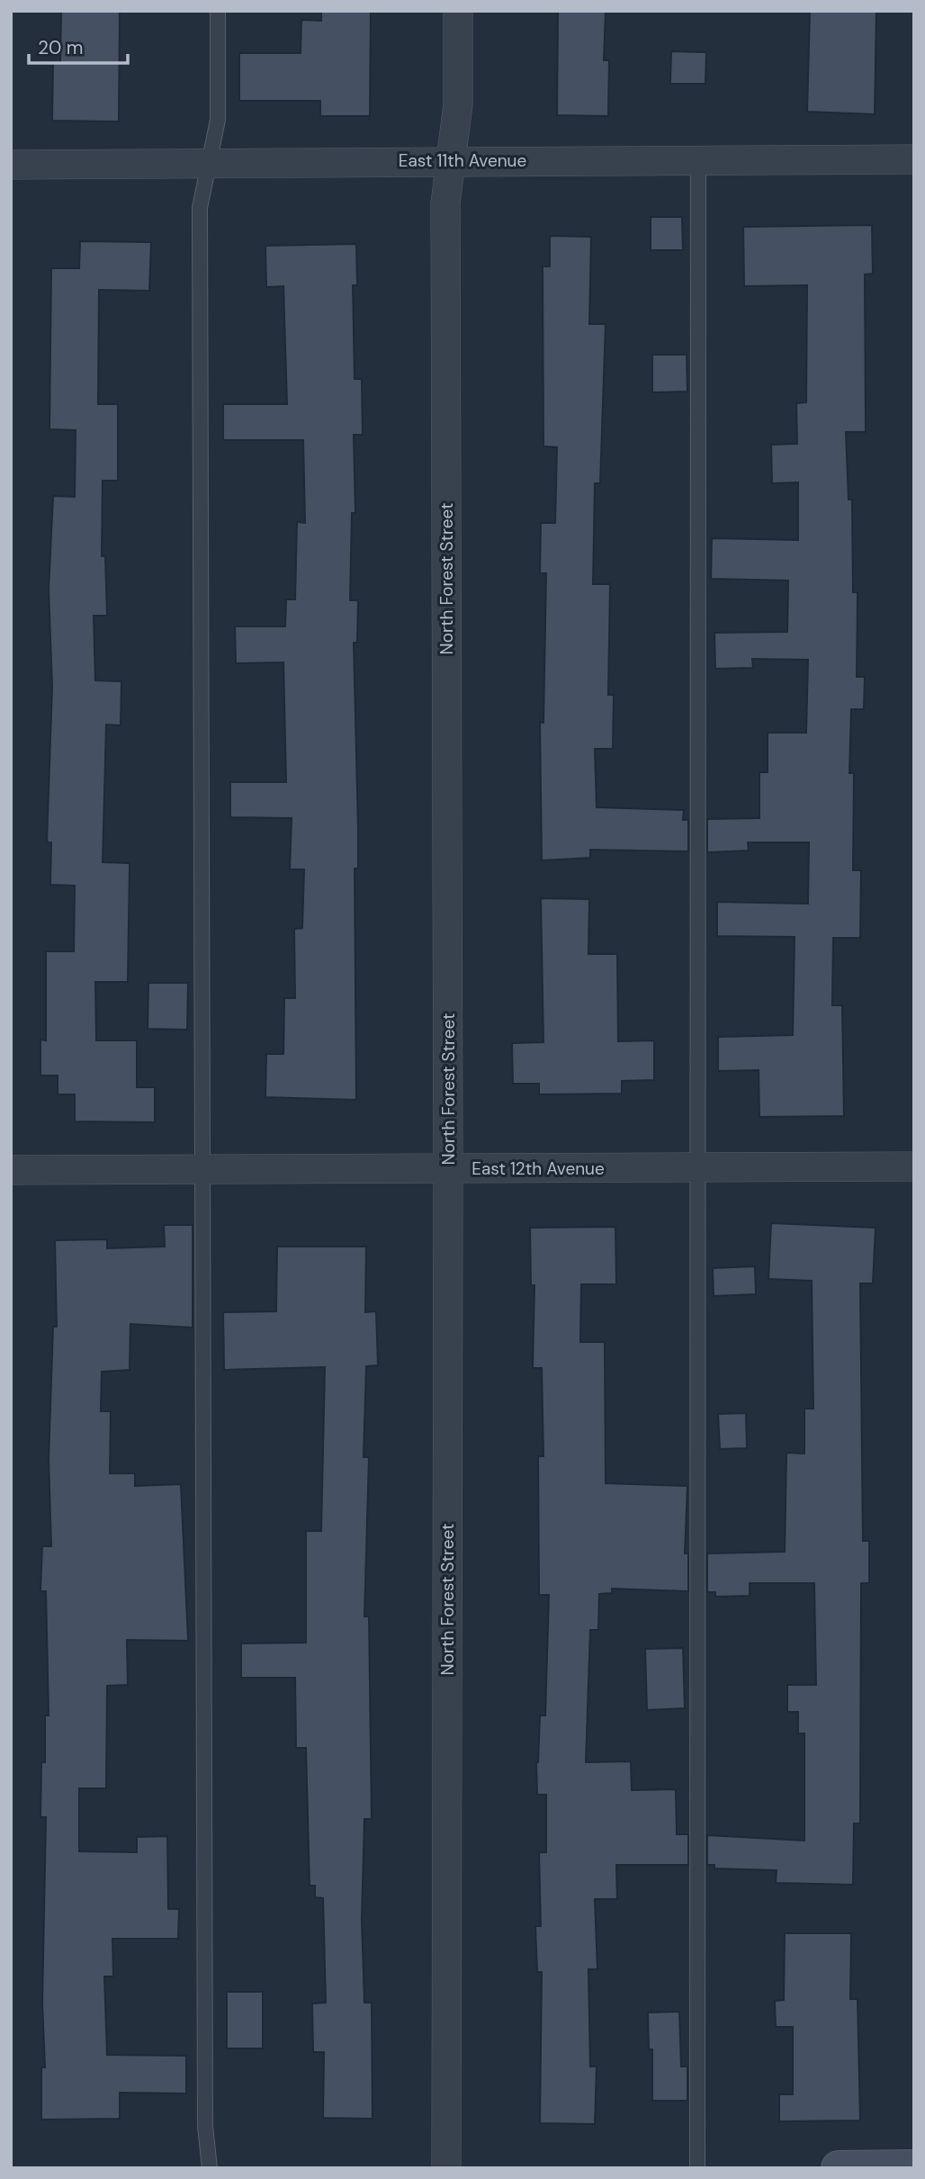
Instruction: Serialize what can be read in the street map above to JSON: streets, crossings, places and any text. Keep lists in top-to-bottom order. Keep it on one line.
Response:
{"streets":{"street":["East 11th Avenue","North Forest Street","East 12th Avenue"]},"crossings":[["East 11th Avenue","North Forest Street"],["North Forest Street","East 12th Avenue"]],"scale_bar":"20 m"}
